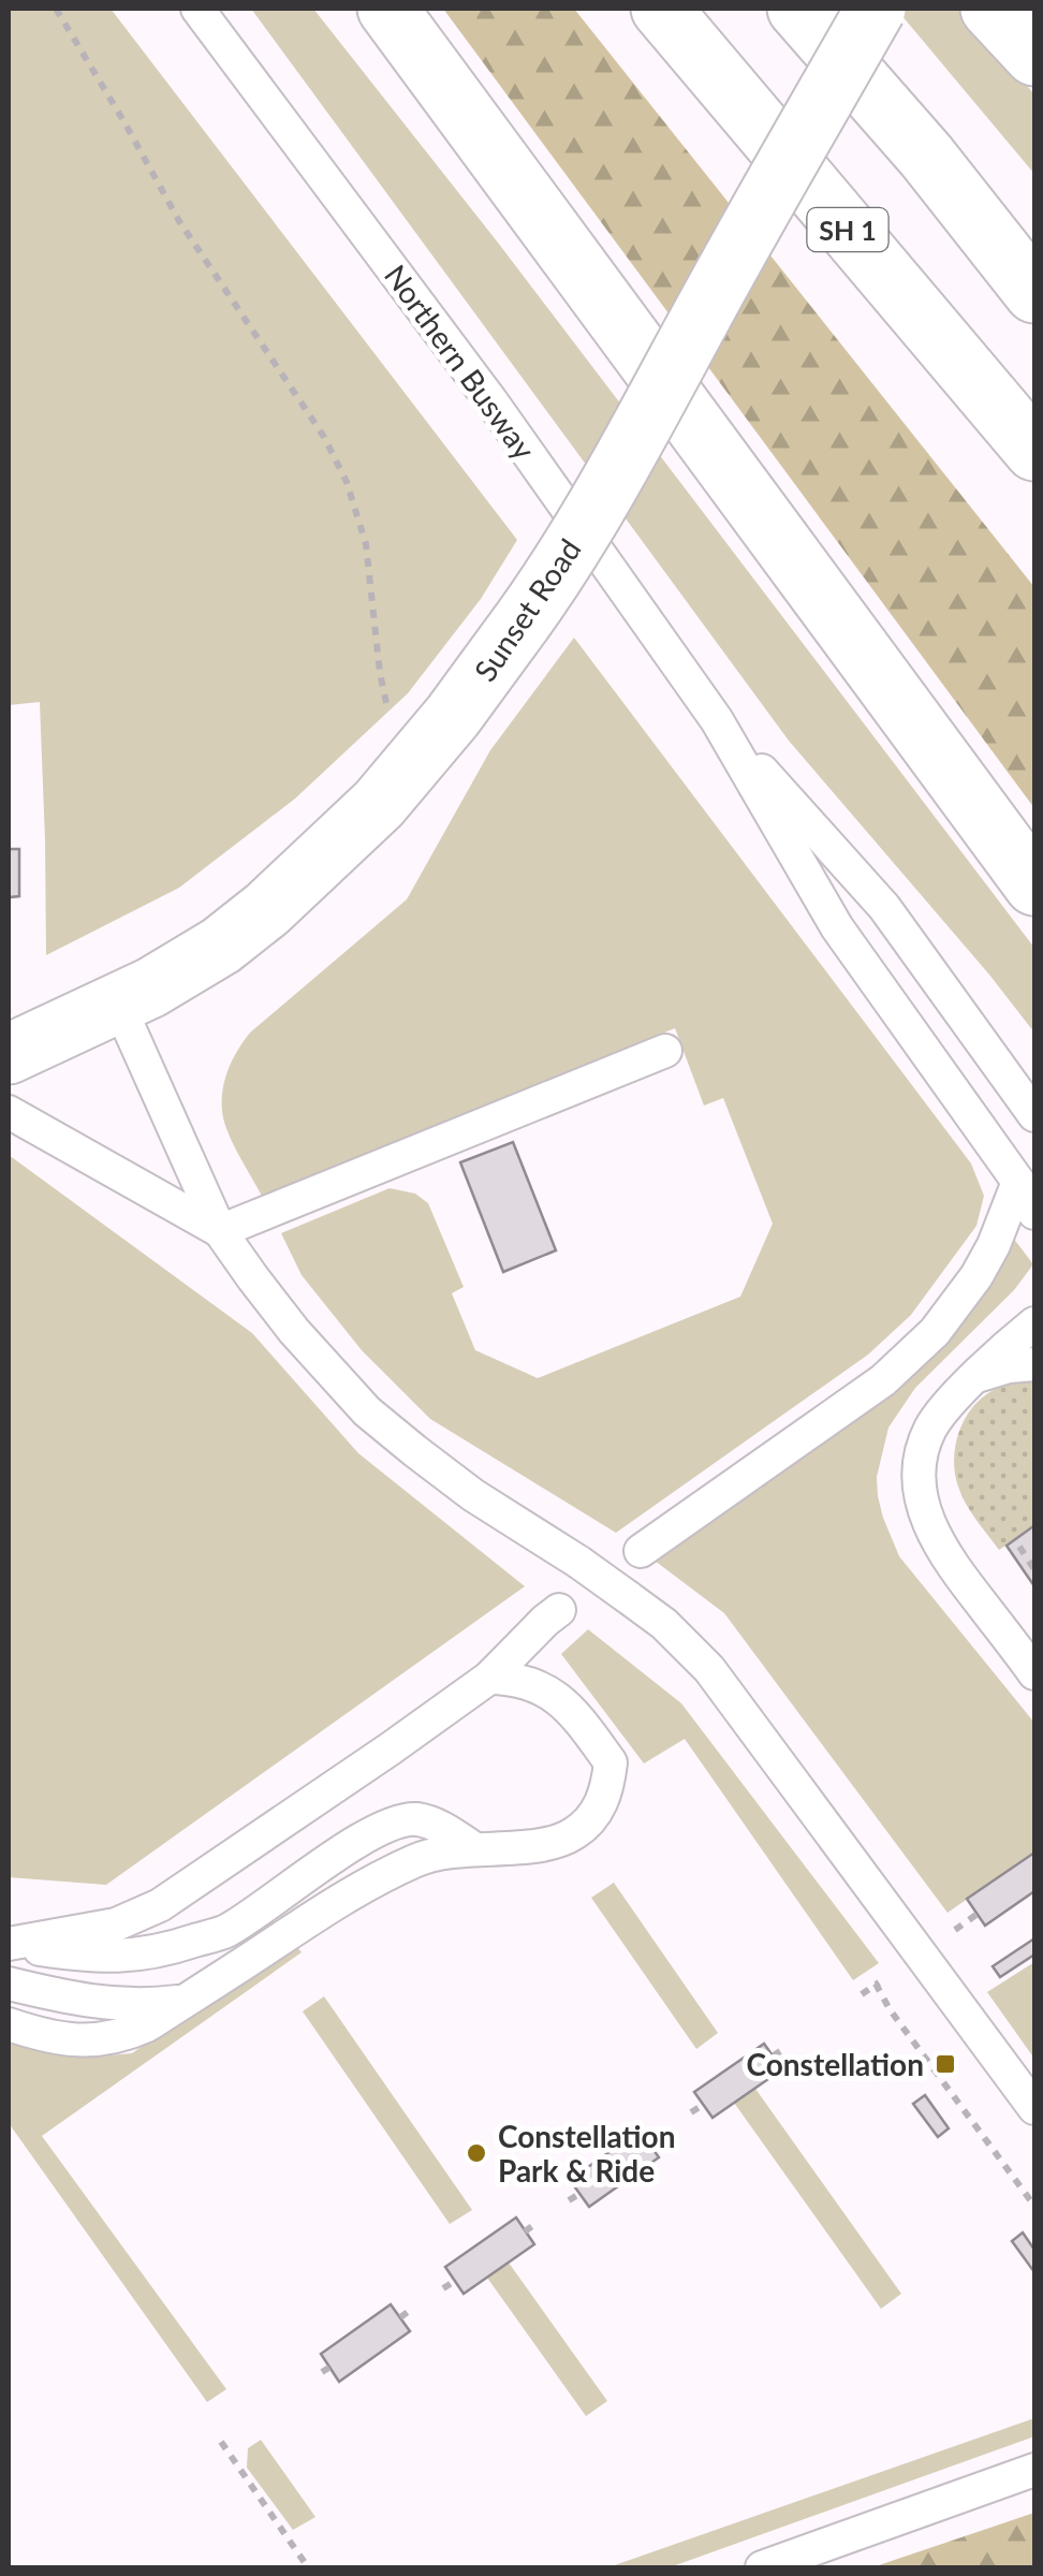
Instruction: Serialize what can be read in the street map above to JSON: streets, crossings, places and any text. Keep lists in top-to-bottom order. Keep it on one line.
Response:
{"streets":{"main road":["SH 1","Sunset Road"],"lane":["Northern Busway"]},"places":{"transit":["Constellation"],"other":["Constellation Park & Ride"]}}
